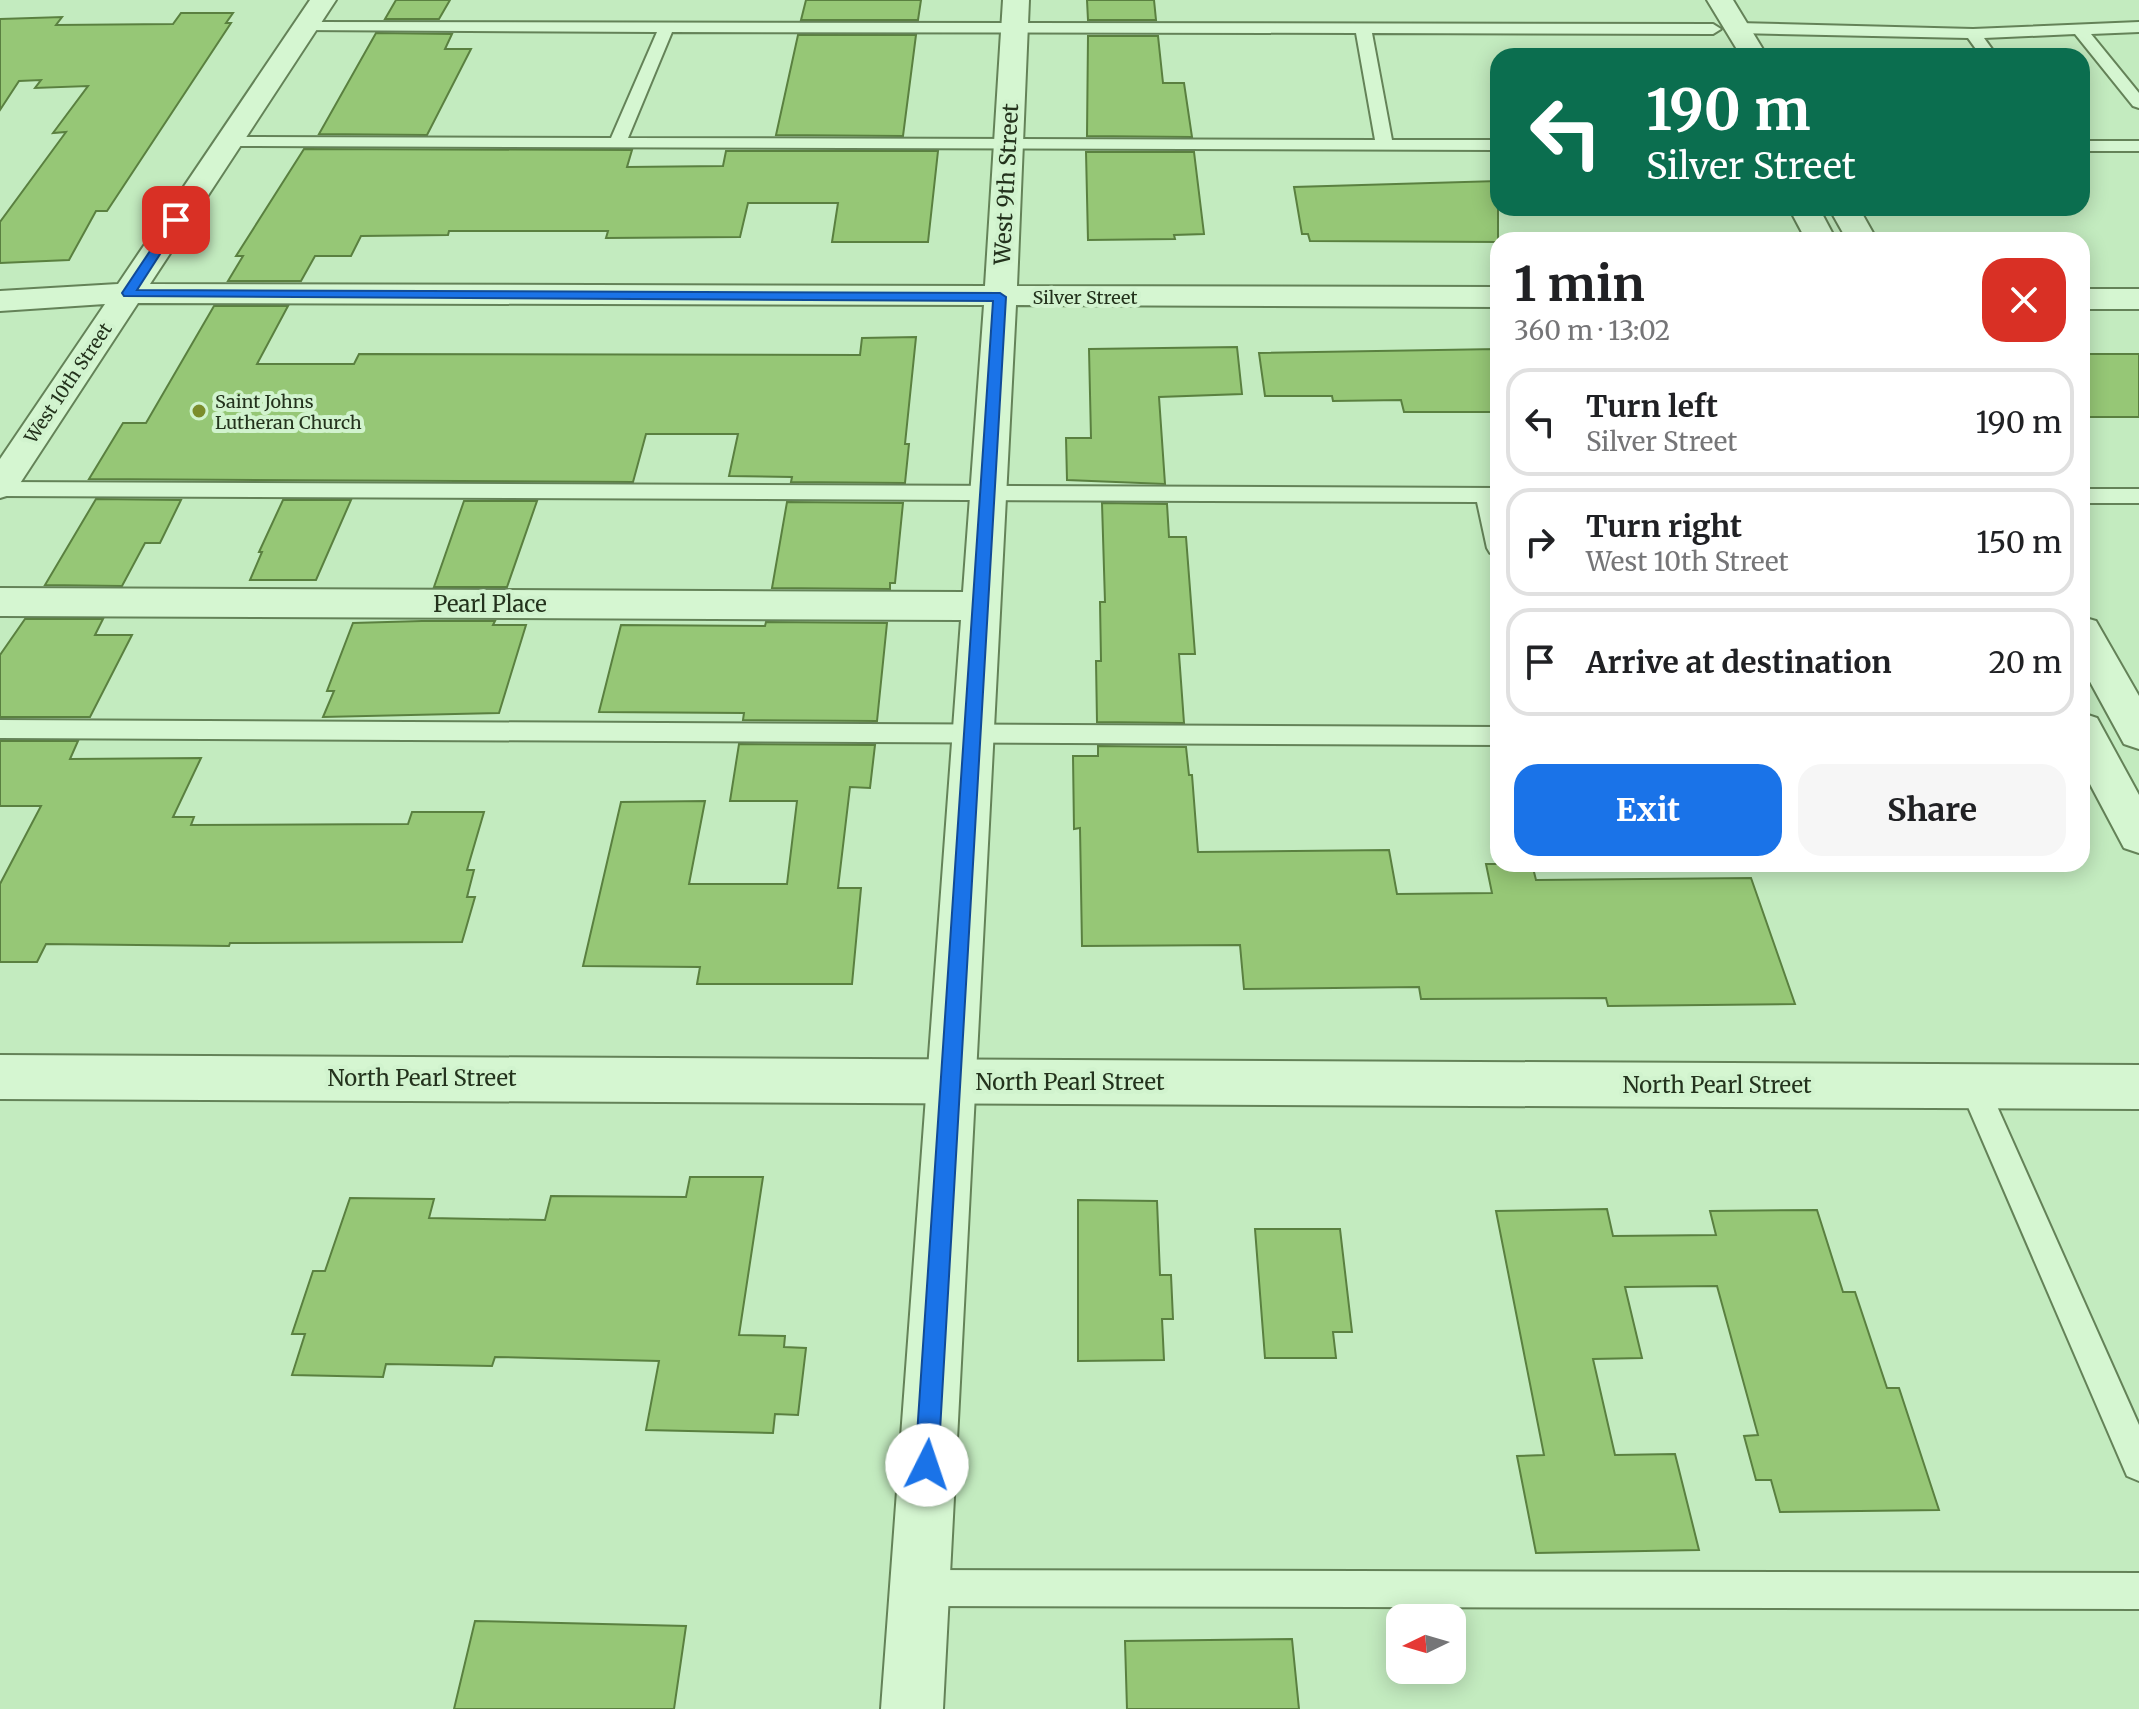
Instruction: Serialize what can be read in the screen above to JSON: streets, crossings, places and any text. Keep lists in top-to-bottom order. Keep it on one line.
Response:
{"streets":{"street":["West 9th Street","Silver Street","West 10th Street","Pearl Place","North Pearl Street"]},"crossings":[["West 9th Street","Silver Street"],["West 9th Street","Pearl Place"],["West 9th Street","North Pearl Street"],["Silver Street","West 10th Street"]],"places":["Saint Johns Lutheran Church"],"north":"left","page":{"turn":["190 m","Silver Street"],"heading":["1 min","360 m · 13:02"],"list":[{"name":"Turn left","note":"Silver Street","value":"190 m"},{"name":"Turn right","note":"West 10th Street","value":"150 m"},{"name":"Arrive at destination","value":"20 m"}],"buttons":["Exit","Share"]}}
